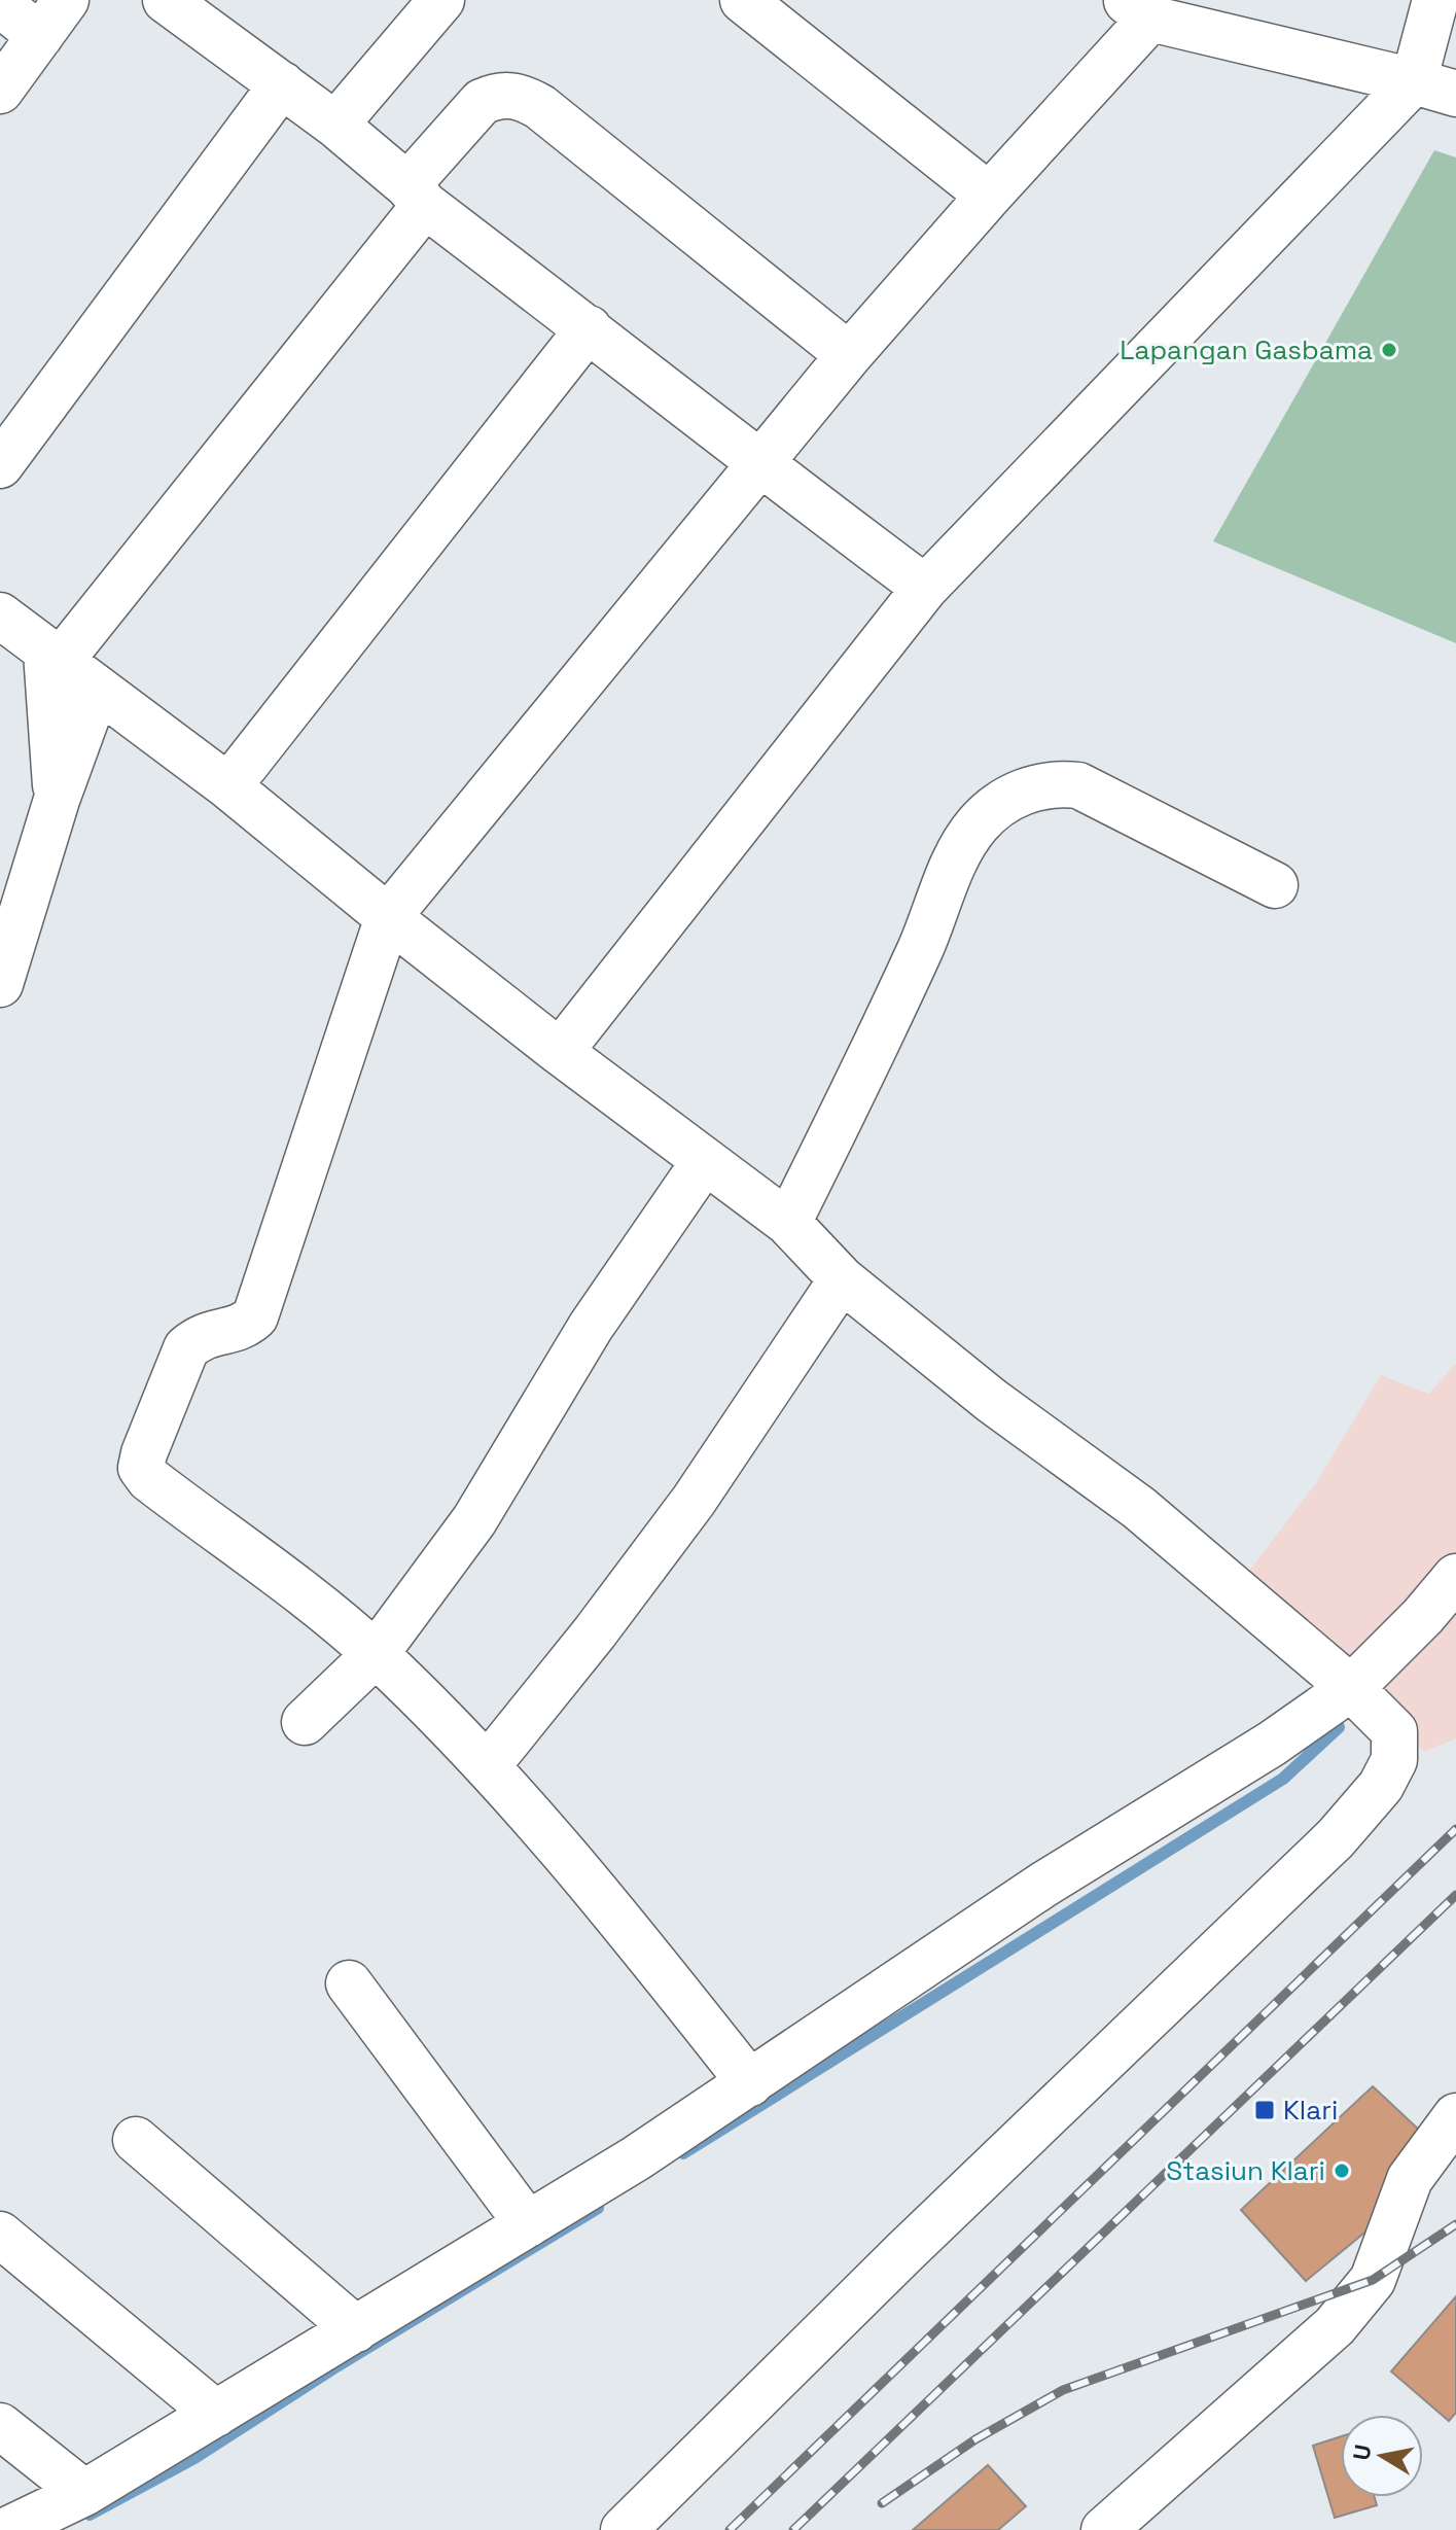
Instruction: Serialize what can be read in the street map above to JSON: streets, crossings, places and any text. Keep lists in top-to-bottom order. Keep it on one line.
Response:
{"places":{"other":["Lapangan Gasbama","Stasiun Klari"],"transit":["Klari"]},"north":"left"}
